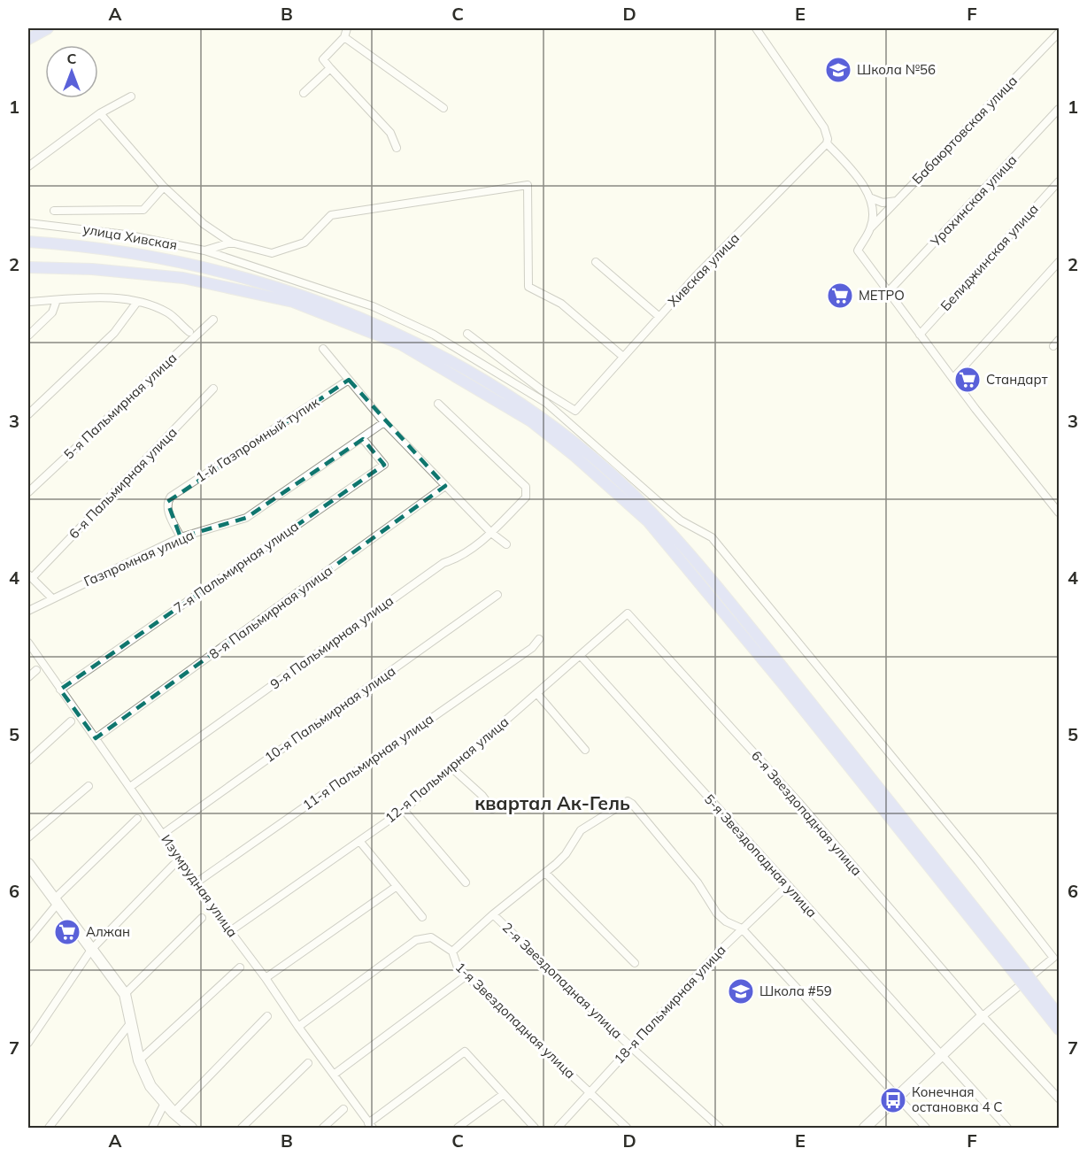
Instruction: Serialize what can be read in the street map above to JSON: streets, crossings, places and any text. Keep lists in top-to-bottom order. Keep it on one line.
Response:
{"streets":{"street":["Бабаюртовская улица","Урахинская улица","улица Хивская","Белиджинская улица","Хивская улица","5-я Пальмирная улица","1-й Газпромный тупик","6-я Пальмирная улица","Газпромная улица","7-я Пальмирная улица","8-я Пальмирная улица","9-я Пальмирная улица","10-я Пальмирная улица","11-я Пальмирная улица","12-я Пальмирная улица","6-я Звездопадная улица","5-я Звездопадная улица","Изумрудная улица","2-я Звездопадная улица","18-я Пальмирная улица","1-я Звездопадная улица"]},"crossings":[["Бабаюртовская улица","Урахинская улица"],["1-й Газпромный тупик","Газпромная улица"],["Газпромная улица","7-я Пальмирная улица"],["7-я Пальмирная улица","Изумрудная улица"],["8-я Пальмирная улица","Изумрудная улица"],["9-я Пальмирная улица","Изумрудная улица"],["10-я Пальмирная улица","Изумрудная улица"],["11-я Пальмирная улица","Изумрудная улица"],["12-я Пальмирная улица","6-я Звездопадная улица"],["12-я Пальмирная улица","5-я Звездопадная улица"],["12-я Пальмирная улица","Изумрудная улица"],["5-я Звездопадная улица","18-я Пальмирная улица"],["Изумрудная улица","1-я Звездопадная улица"],["2-я Звездопадная улица","18-я Пальмирная улица"],["18-я Пальмирная улица","1-я Звездопадная улица"]],"districts":["квартал Ак-Гель"],"places":{"school or university":["Школа №56","Школа #59"],"supermarket":["МЕТРО","Стандарт","Алжан"],"bus stop":["Конечная остановка 4 С"]},"north":"top","grid":{"columns":["A","B","C","D","E","F"],"rows":["1","2","3","4","5","6","7"]}}
